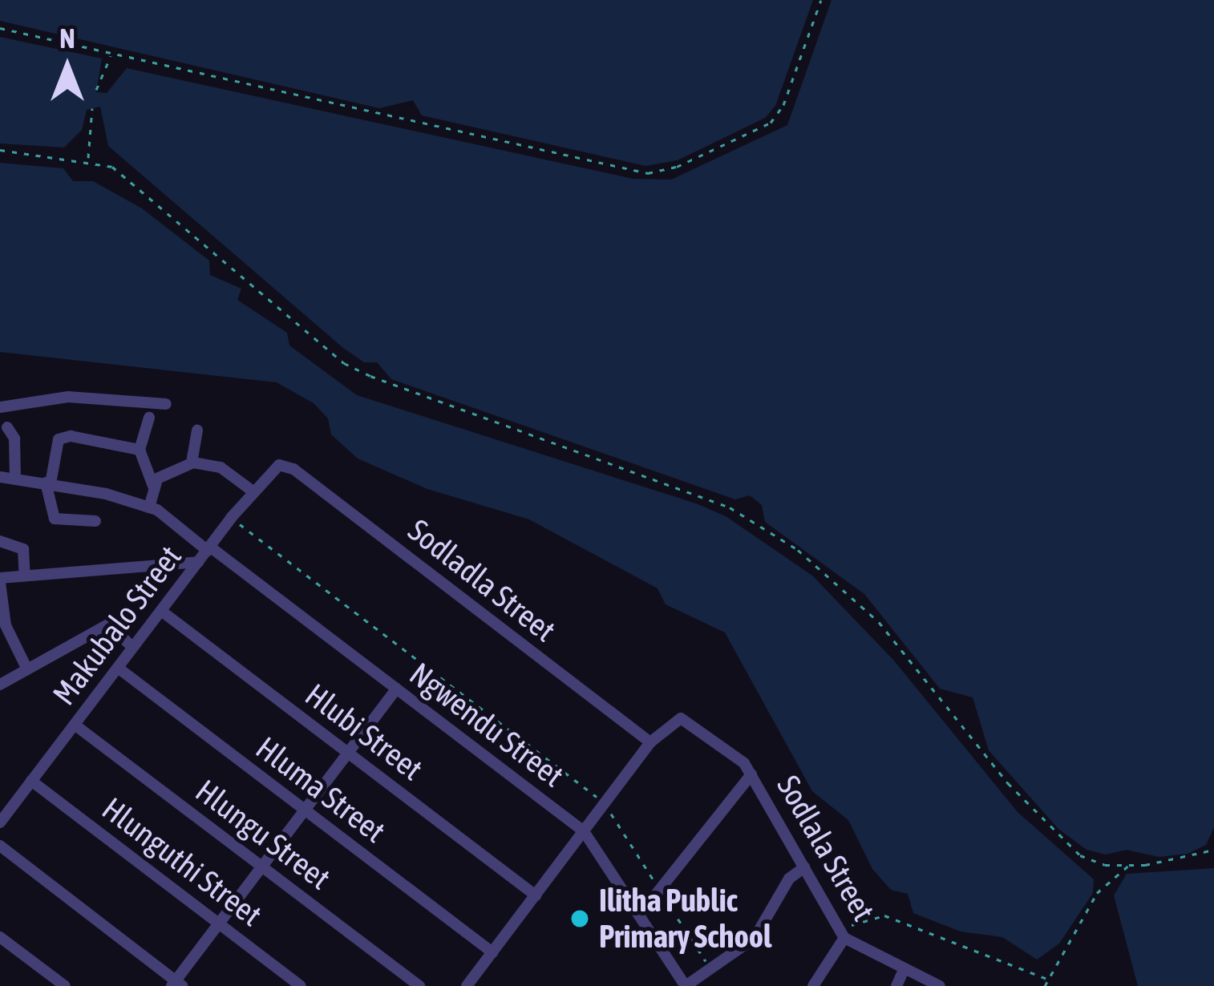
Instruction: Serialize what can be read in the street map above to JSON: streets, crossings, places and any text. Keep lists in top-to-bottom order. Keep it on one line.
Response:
{"streets":{"street":["Sodladla Street","Makubalo Street","Ngwendu Street","Hlubi Street","Hluma Street","Hlungu Street","Sodlala Street","Hlunguthi Street"]},"crossings":[["Sodladla Street","Makubalo Street"],["Sodladla Street","Sodlala Street"],["Makubalo Street","Ngwendu Street"],["Makubalo Street","Hlubi Street"],["Makubalo Street","Hluma Street"],["Makubalo Street","Hlungu Street"],["Makubalo Street","Hlunguthi Street"]],"places":["Ilitha Public Primary School"],"north":"top"}
